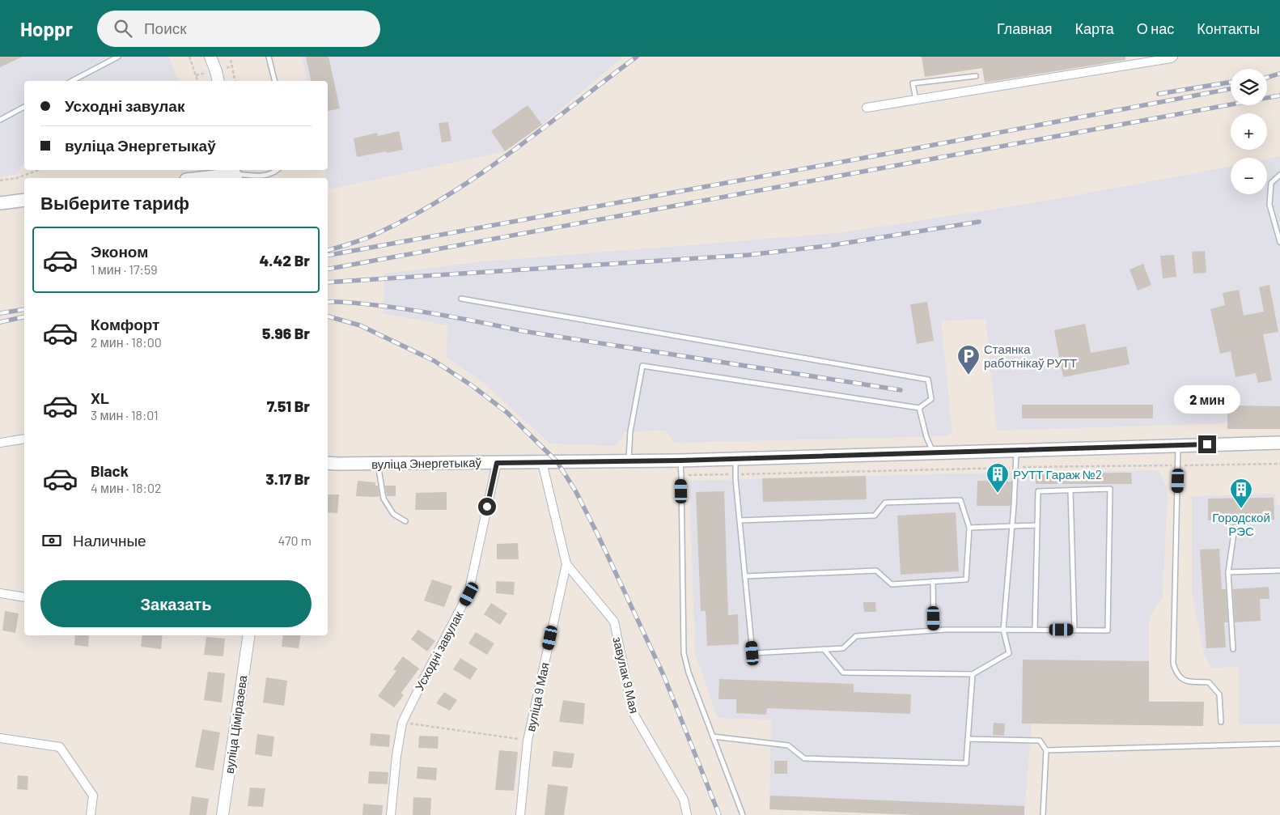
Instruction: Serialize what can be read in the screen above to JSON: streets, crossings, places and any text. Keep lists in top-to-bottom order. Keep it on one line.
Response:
{"streets":{"main road":["вуліца Энергетыкаў"],"street":["Усходні завулак","завулак 9 Мая","вуліца 9 Мая","вуліца Ціміразева"]},"crossings":[["вуліца Энергетыкаў","Усходні завулак"],["вуліца Энергетыкаў","вуліца 9 Мая"],["завулак 9 Мая","вуліца 9 Мая"]],"places":{"parking":["Стаянка работнікаў РУТТ"],"building":["РУТТ Гараж №2","Городской РЭС"]},"page":{"header":"Hoppr","search":"Поиск","nav":["Главная","Карта","О нас","Контакты"],"map_buttons":["+","−"],"banner":["Усходні завулак","вуліца Энергетыкаў"],"heading":"Выберите тариф","list":[{"name":"Эконом","note":"1 мин · 17:59","value":"4.42 Br"},{"name":"Комфорт","note":"2 мин · 18:00","value":"5.96 Br"},{"name":"XL","note":"3 мин · 18:01","value":"7.51 Br"},{"name":"Black","note":"4 мин · 18:02","value":"3.17 Br"}],"bubble":"2 мин","pay":["Наличные","470 m"],"buttons":"Заказать"}}
